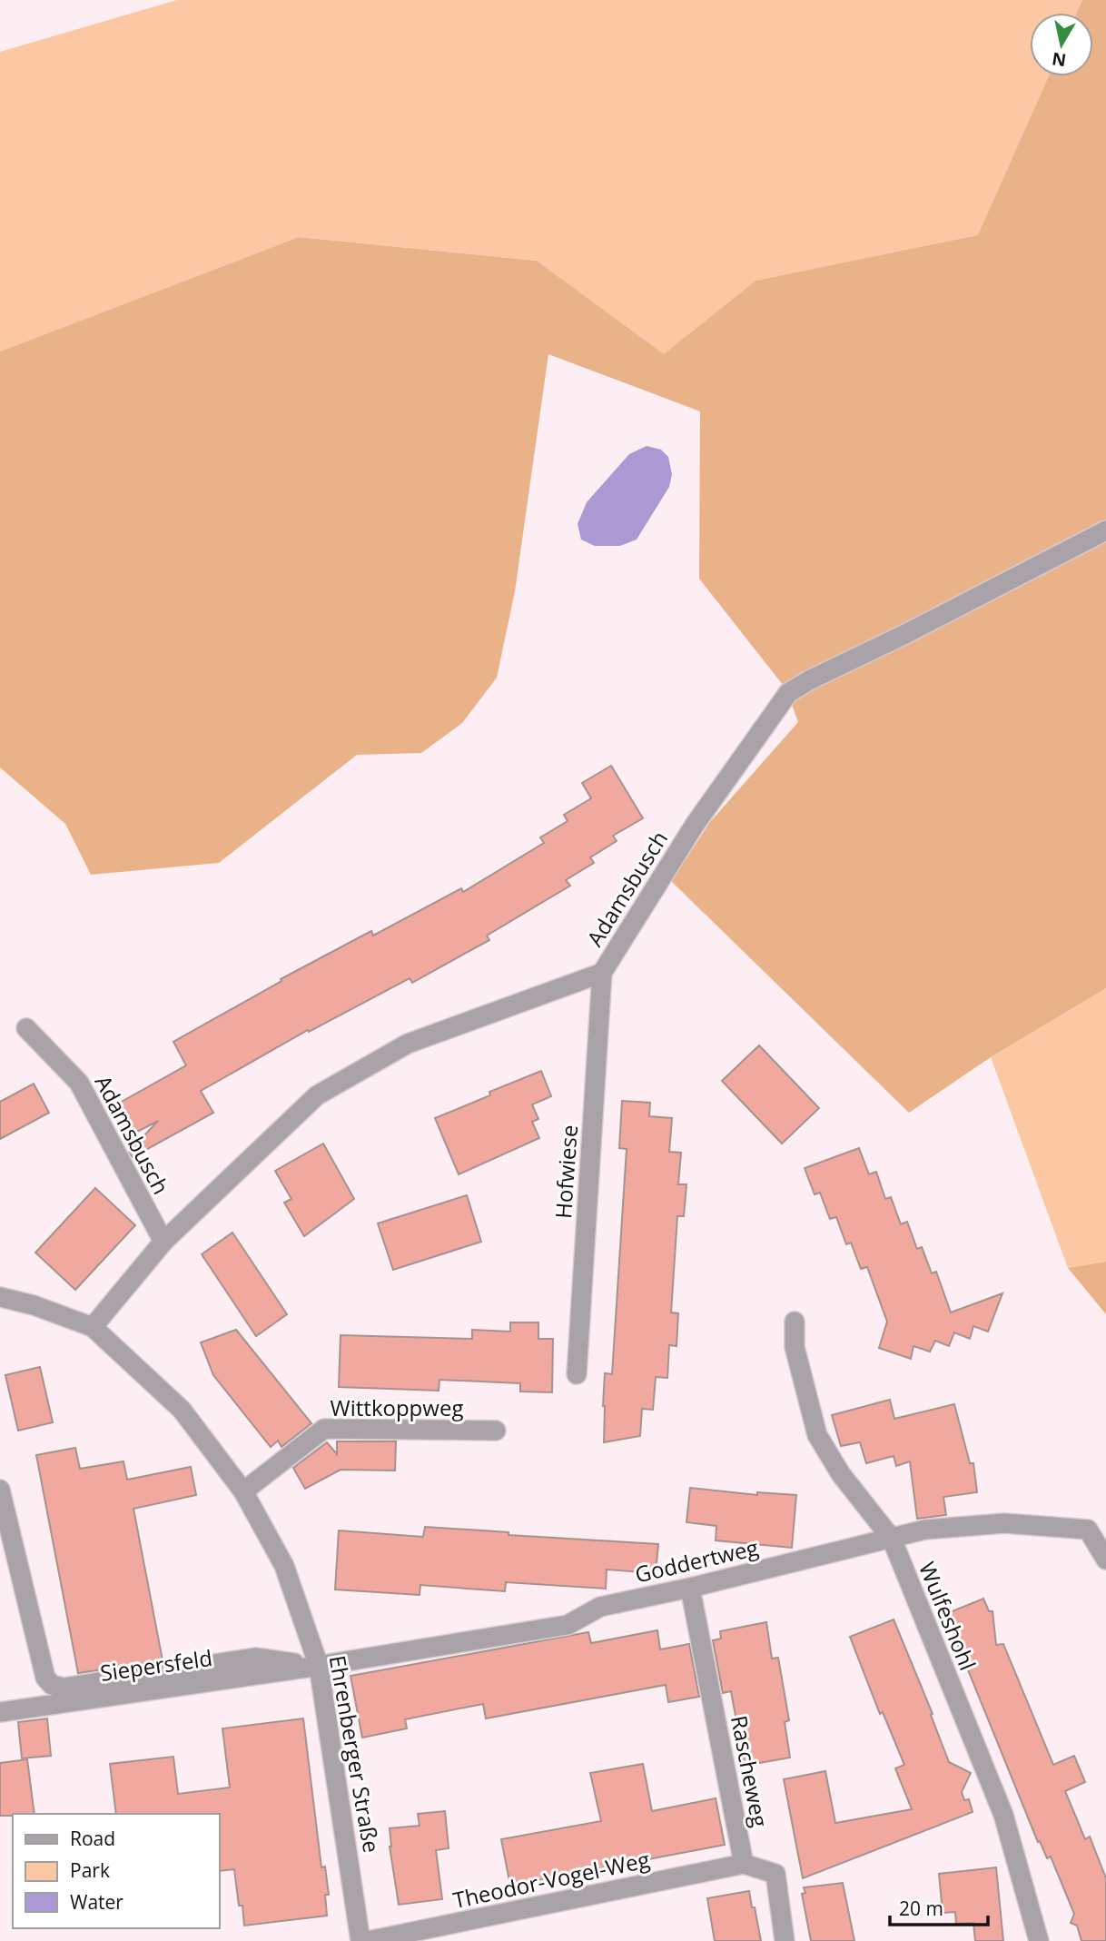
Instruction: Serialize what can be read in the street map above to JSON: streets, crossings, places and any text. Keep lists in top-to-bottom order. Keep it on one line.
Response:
{"streets":{"street":["Adamsbusch","Hofwiese","Wittkoppweg","Goddertweg","Wulfeshohl","Siepersfeld","Ehrenberger Straße","Rascheweg","Theodor-Vogel-Weg"]},"crossings":[["Adamsbusch","Hofwiese"],["Adamsbusch","Ehrenberger Straße"],["Wittkoppweg","Ehrenberger Straße"],["Goddertweg","Wulfeshohl"],["Goddertweg","Siepersfeld"],["Goddertweg","Ehrenberger Straße"],["Goddertweg","Rascheweg"],["Siepersfeld","Ehrenberger Straße"],["Rascheweg","Theodor-Vogel-Weg"]],"legend":["Road","Park","Water"],"scale_bar":"20 m","north":"bottom"}
